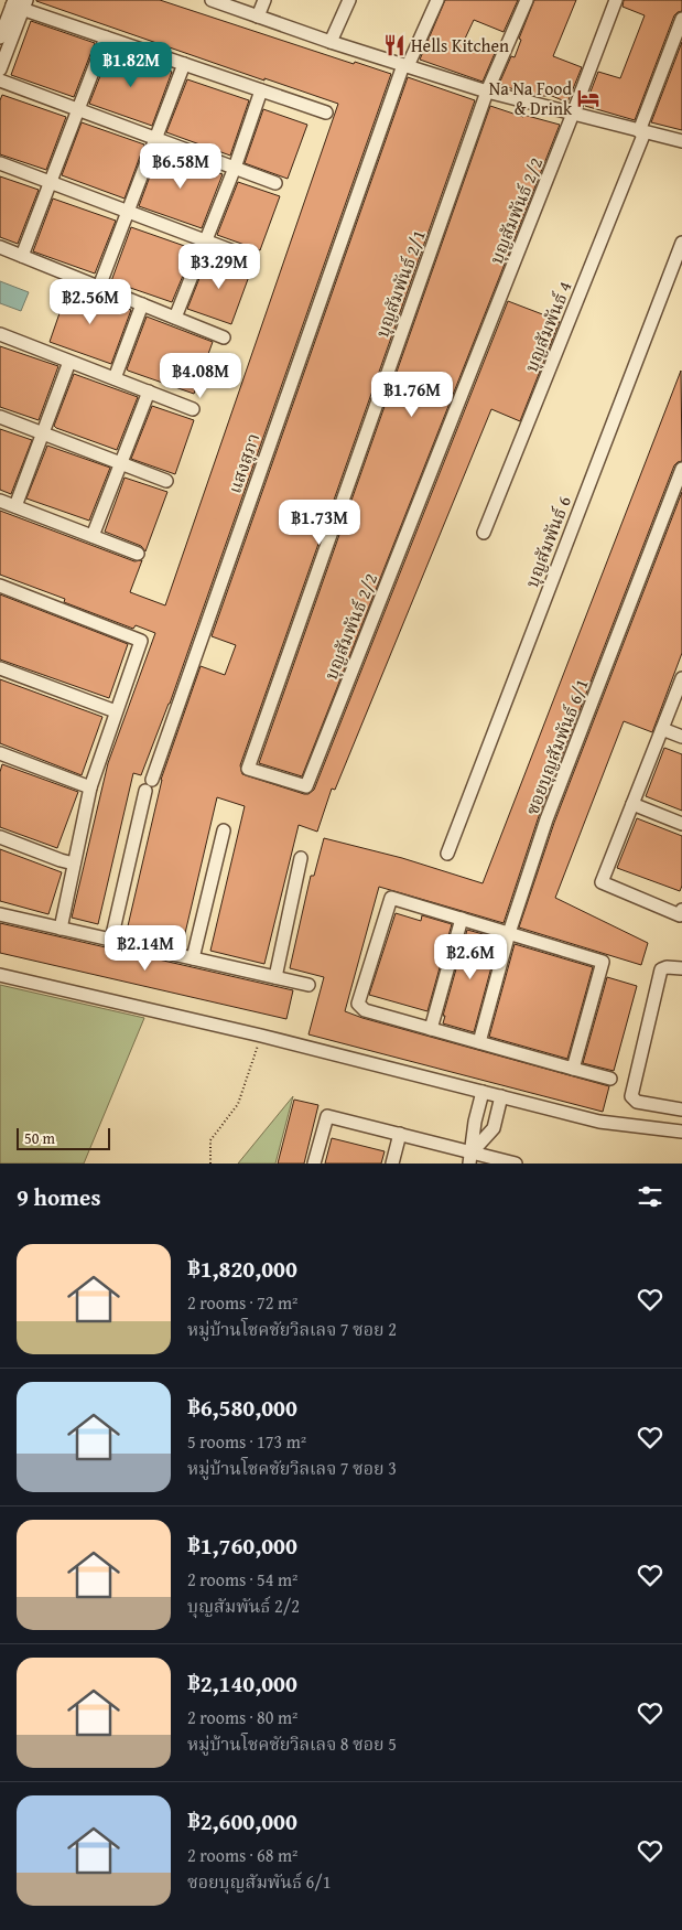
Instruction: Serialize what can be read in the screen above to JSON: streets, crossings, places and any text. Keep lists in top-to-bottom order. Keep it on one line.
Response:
{"streets":{"street":["บุญสัมพันธ์ 2/2","บุญสัมพันธ์ 2/1","บุญสัมพันธ์ 4","แสงสุภา","บุญสัมพันธ์ 6","ซอยบุญสัมพันธ์ 6/1"]},"crossings":[["บุญสัมพันธ์ 2/2","บุญสัมพันธ์ 2/1"]],"places":{"restaurant":["Hells Kitchen"],"hotel":["Na Na Food & Drink"]},"scale_bar":"50 m","page":{"price":["฿1.82M","฿6.58M","฿3.29M","฿2.56M","฿4.08M","฿1.76M","฿1.73M","฿2.14M","฿2.6M"],"scale":"50 m","heading":"9 homes","list":[{"name":"฿1,820,000","note":"2 rooms · 72 m² · หมู่บ้านโชคชัยวิลเลจ 7 ซอย 2"},{"name":"฿6,580,000","note":"5 rooms · 173 m² · หมู่บ้านโชคชัยวิลเลจ 7 ซอย 3"},{"name":"฿1,760,000","note":"2 rooms · 54 m² · บุญสัมพันธ์ 2/2"},{"name":"฿2,140,000","note":"2 rooms · 80 m² · หมู่บ้านโชคชัยวิลเลจ 8 ซอย 5"},{"name":"฿2,600,000","note":"2 rooms · 68 m² · ซอยบุญสัมพันธ์ 6/1"}]}}
